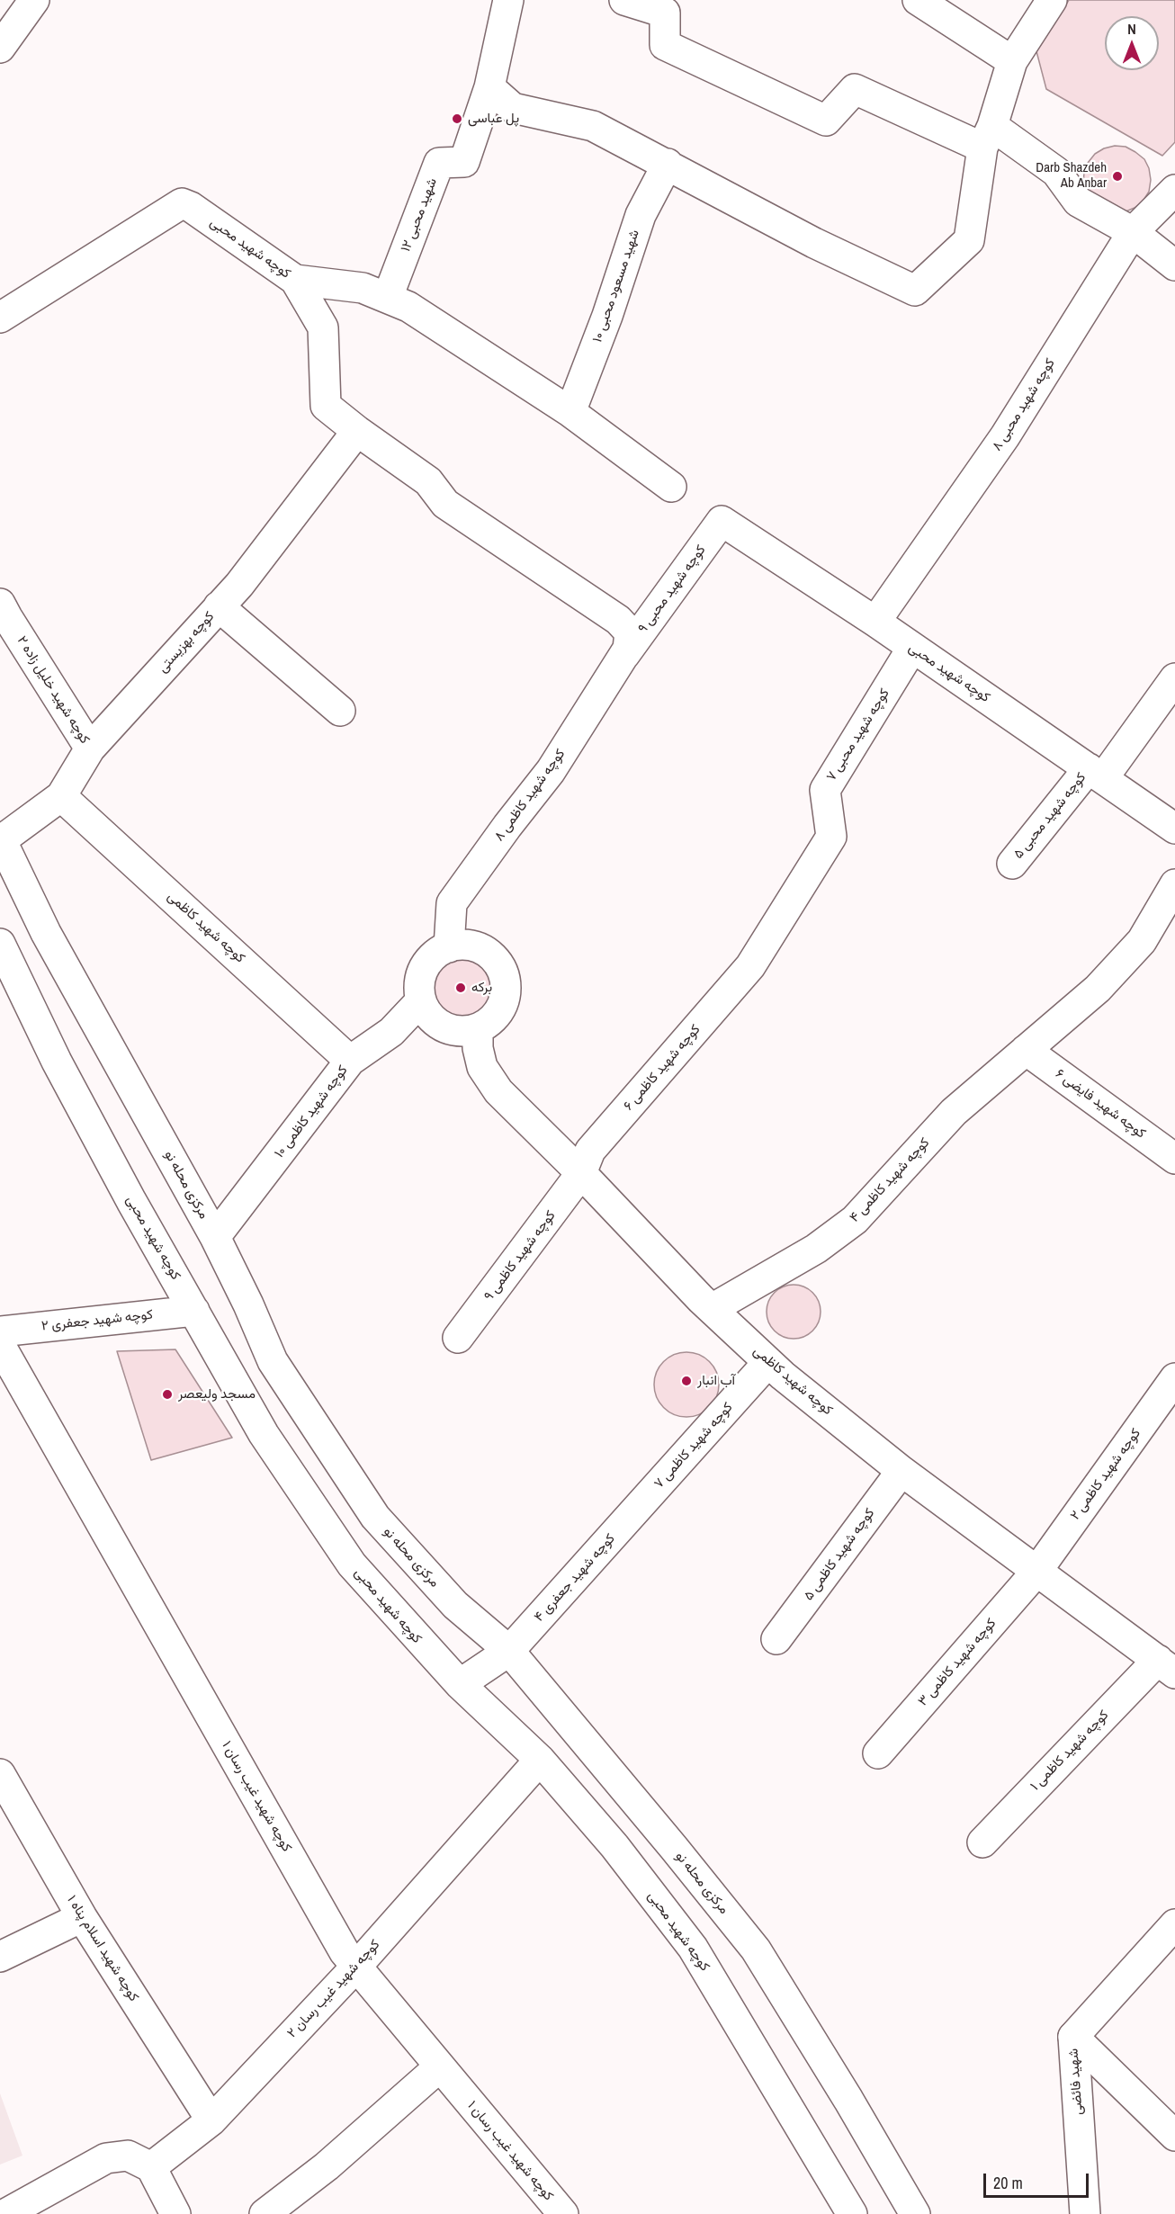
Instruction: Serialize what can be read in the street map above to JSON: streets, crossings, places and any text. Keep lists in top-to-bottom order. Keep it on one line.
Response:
{"streets":{"street":["شهید محبی ۱۲","کوچه شهید محبی","شهید مسعود محبی ۱۰","کوچه شهید محبی ۸","کوچه شهید محبی ۹","کوچه بهزیستی","کوچه شهید خلیل زاده ۲","کوچه شهید محبی ۷","کوچه شهید کاظمی ۸","کوچه شهید محبی ۵","کوچه شهید کاظمی","کوچه شهید کاظمی ۶","کوچه شهید فایضی ۶","کوچه شهید کاظمی ۱۰","کوچه شهید کاظمی ۴","مرکزی محله نو","کوچه شهید کاظمی ۹","کوچه شهید جعفری ۲","کوچه شهید کاظمی ۷","کوچه شهید کاظمی ۲","کوچه شهید کاظمی ۵","کوچه شهید جعفری ۴","کوچه شهید کاظمی ۳","کوچه شهید کاظمی ۱","کوچه شهید غیب رسان ۱","کوچه شهید اسلام پناه ۱","کوچه شهید غیب رسان ۲","شهید فائضی"]},"crossings":[["شهید محبی ۱۲","کوچه شهید محبی"],["کوچه شهید محبی","شهید مسعود محبی ۱۰"],["کوچه شهید محبی","کوچه شهید محبی ۸"],["کوچه شهید محبی","کوچه شهید محبی ۹"],["کوچه شهید محبی","کوچه شهید محبی ۷"],["کوچه شهید محبی","کوچه شهید محبی ۵"],["کوچه شهید محبی","کوچه شهید جعفری ۲"],["کوچه شهید محبی","کوچه شهید جعفری ۴"],["کوچه شهید محبی","کوچه شهید غیب رسان ۲"],["کوچه شهید محبی ۹","کوچه شهید کاظمی ۸"],["کوچه بهزیستی","کوچه شهید خلیل زاده ۲"],["کوچه بهزیستی","کوچه شهید کاظمی"],["کوچه بهزیستی","مرکزی محله نو"],["کوچه شهید محبی ۷","کوچه شهید کاظمی ۶"],["کوچه شهید کاظمی ۸","کوچه شهید کاظمی"],["کوچه شهید کاظمی ۸","کوچه شهید کاظمی ۱۰"],["کوچه شهید کاظمی","کوچه شهید کاظمی ۶"],["کوچه شهید کاظمی","کوچه شهید کاظمی ۱۰"],["کوچه شهید کاظمی","کوچه شهید کاظمی ۴"],["کوچه شهید کاظمی","کوچه شهید کاظمی ۹"],["کوچه شهید کاظمی","کوچه شهید کاظمی ۷"],["کوچه شهید کاظمی","کوچه شهید کاظمی ۲"],["کوچه شهید کاظمی","کوچه شهید کاظمی ۵"],["کوچه شهید کاظمی","کوچه شهید کاظمی ۳"],["کوچه شهید کاظمی","کوچه شهید کاظمی ۱"],["کوچه شهید کاظمی ۶","کوچه شهید کاظمی ۹"],["کوچه شهید فایضی ۶","کوچه شهید کاظمی ۴"],["کوچه شهید کاظمی ۱۰","مرکزی محله نو"],["مرکزی محله نو","کوچه شهید جعفری ۴"],["کوچه شهید کاظمی ۷","کوچه شهید جعفری ۴"],["کوچه شهید کاظمی ۲","کوچه شهید کاظمی ۳"],["کوچه شهید غیب رسان ۱","کوچه شهید غیب رسان ۲"],["کوچه شهید اسلام پناه ۱","کوچه شهید غیب رسان ۲"]],"places":["پل عباسی","Darb Shazdeh Ab Anbar","برکه","آب انبار","مسجد ولیعصر"],"scale_bar":"20 m","north":"top"}
